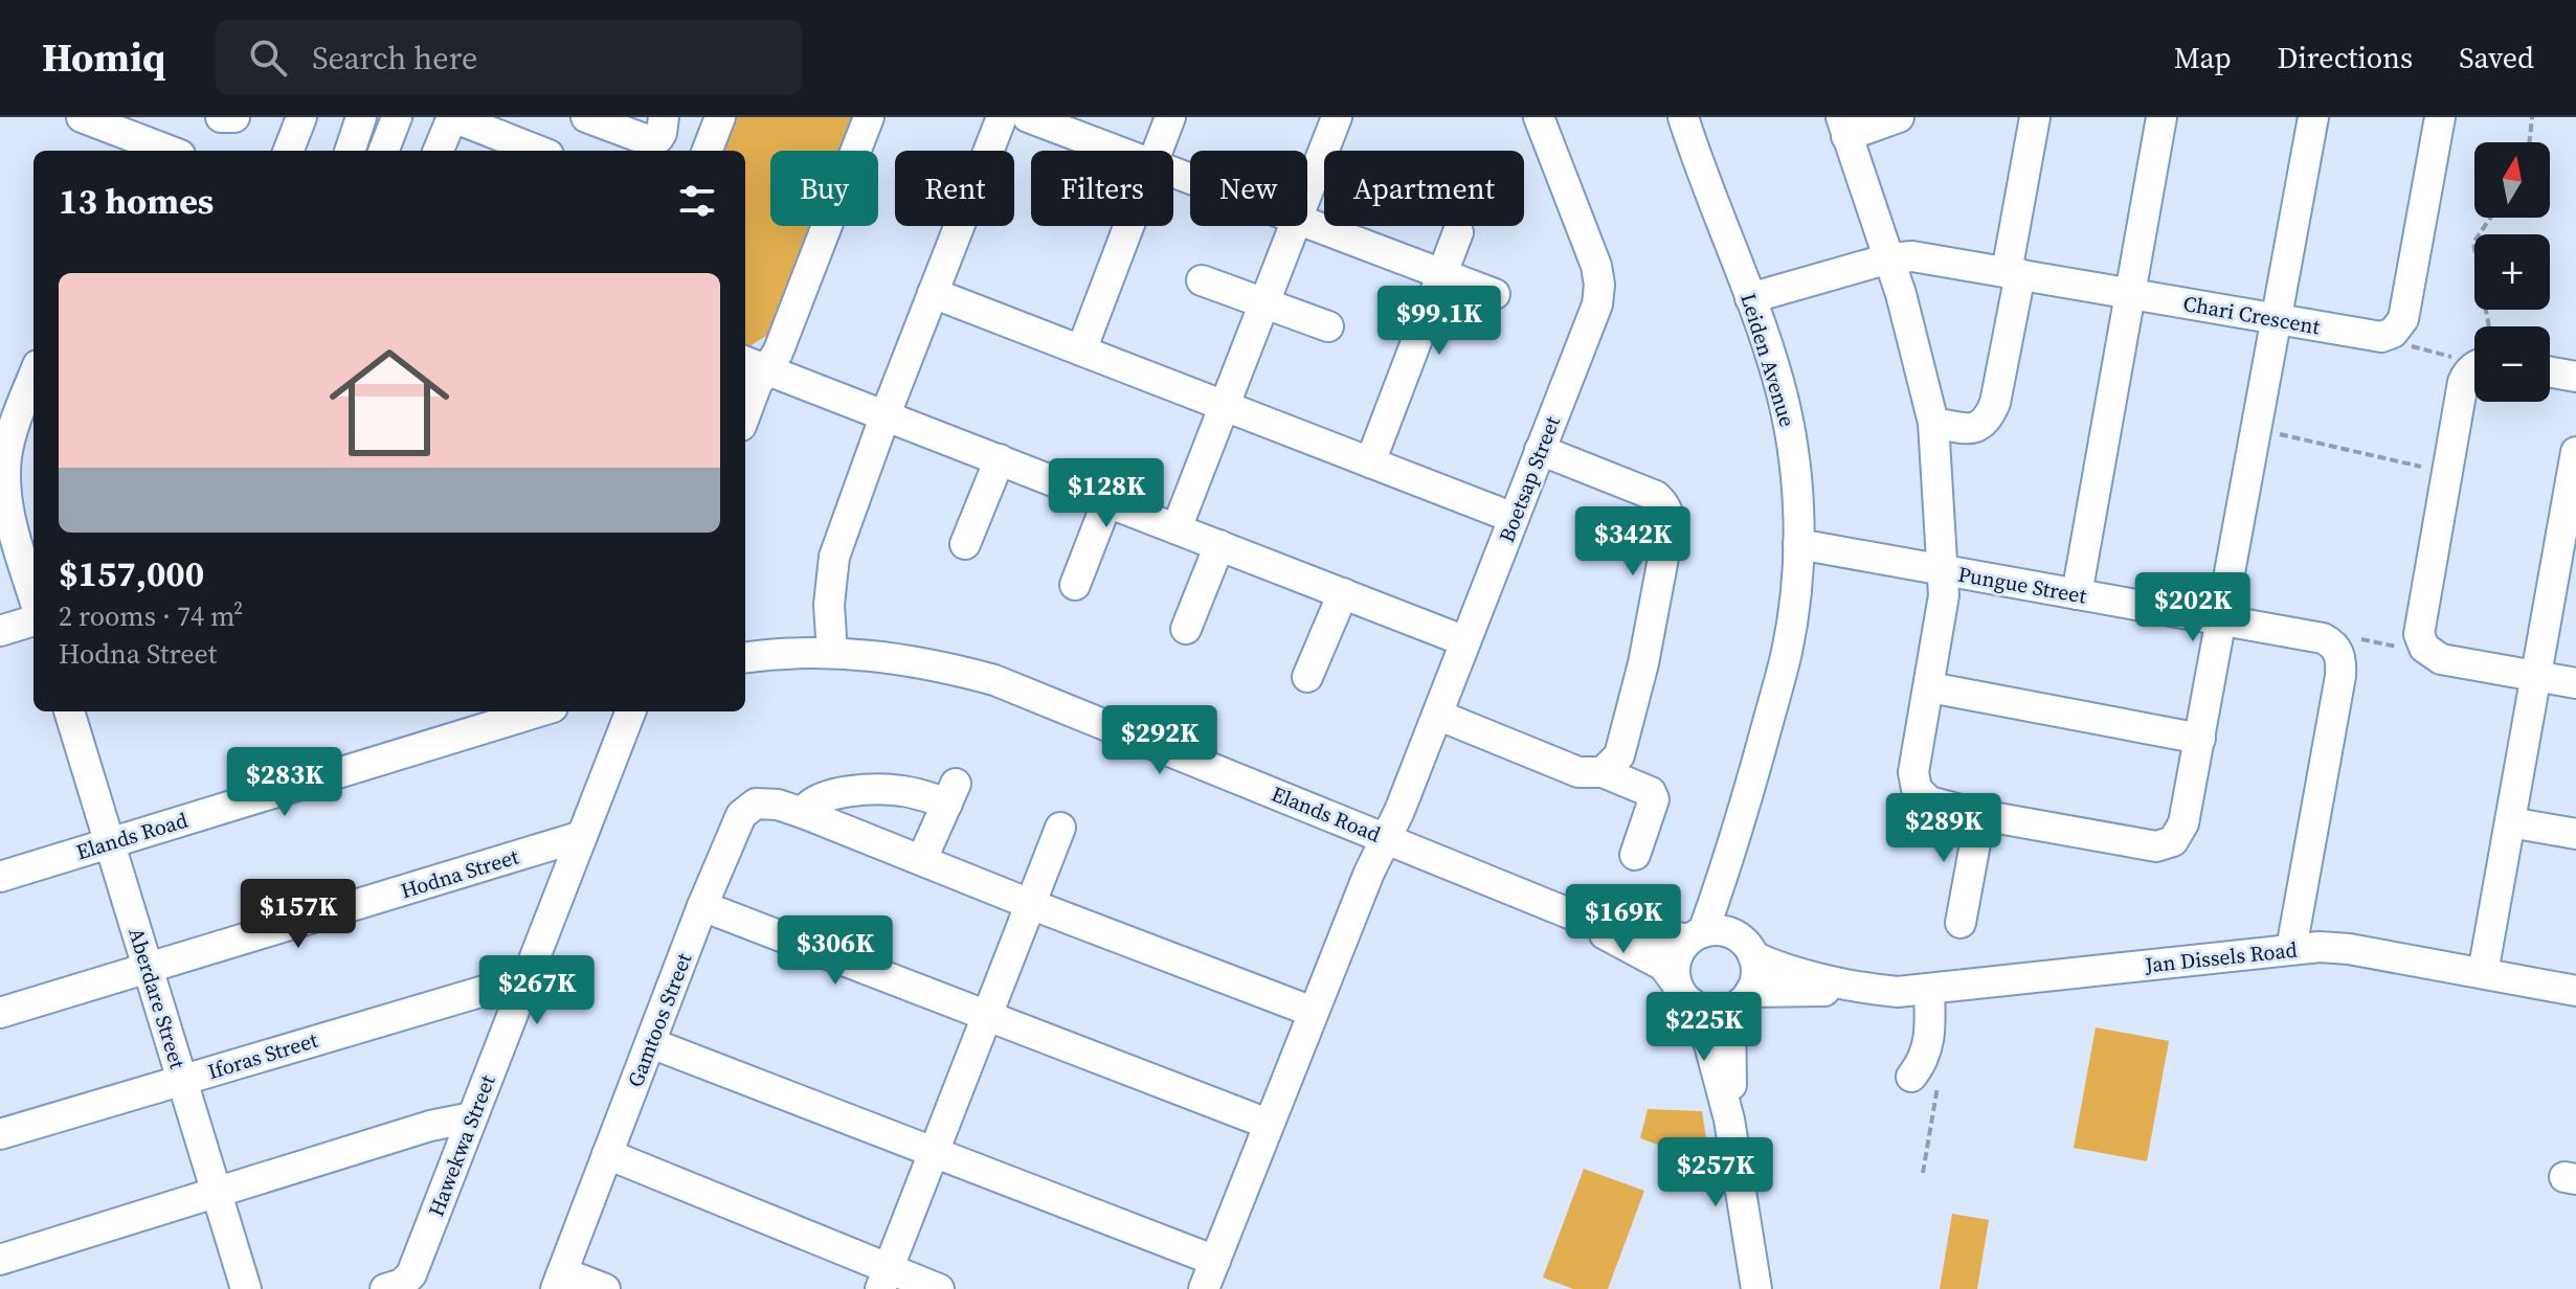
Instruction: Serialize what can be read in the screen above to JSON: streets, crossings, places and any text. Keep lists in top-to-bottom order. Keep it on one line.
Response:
{"streets":{"street":["Chari Crescent","Leiden Avenue","Boetsap Street","Pungue Street","Elands Road","Hodna Street","Jan Dissels Road","Aberdare Street","Gamtoos Street","Iforas Street","Hawekwa Street"]},"crossings":[["Chari Crescent","Leiden Avenue"],["Leiden Avenue","Pungue Street"],["Leiden Avenue","Elands Road"],["Leiden Avenue","Jan Dissels Road"],["Boetsap Street","Elands Road"],["Boetsap Street","Gamtoos Street"],["Elands Road","Jan Dissels Road"],["Elands Road","Aberdare Street"],["Hodna Street","Aberdare Street"],["Hodna Street","Hawekwa Street"],["Aberdare Street","Iforas Street"],["Iforas Street","Hawekwa Street"]],"north":"top","page":{"header":"Homiq","search":"Search here","nav":["Map","Directions","Saved"],"map_buttons":["+","−"],"chip":["Buy","Rent","Filters","New","Apartment"],"heading":"13 homes","list":[{"name":"$157,000","note":"2 rooms · 74 m² · Hodna Street"}],"price":["$99.1K","$128K","$342K","$202K","$292K","$283K","$289K","$157K","$169K","$306K","$267K","$225K","$257K"]}}
